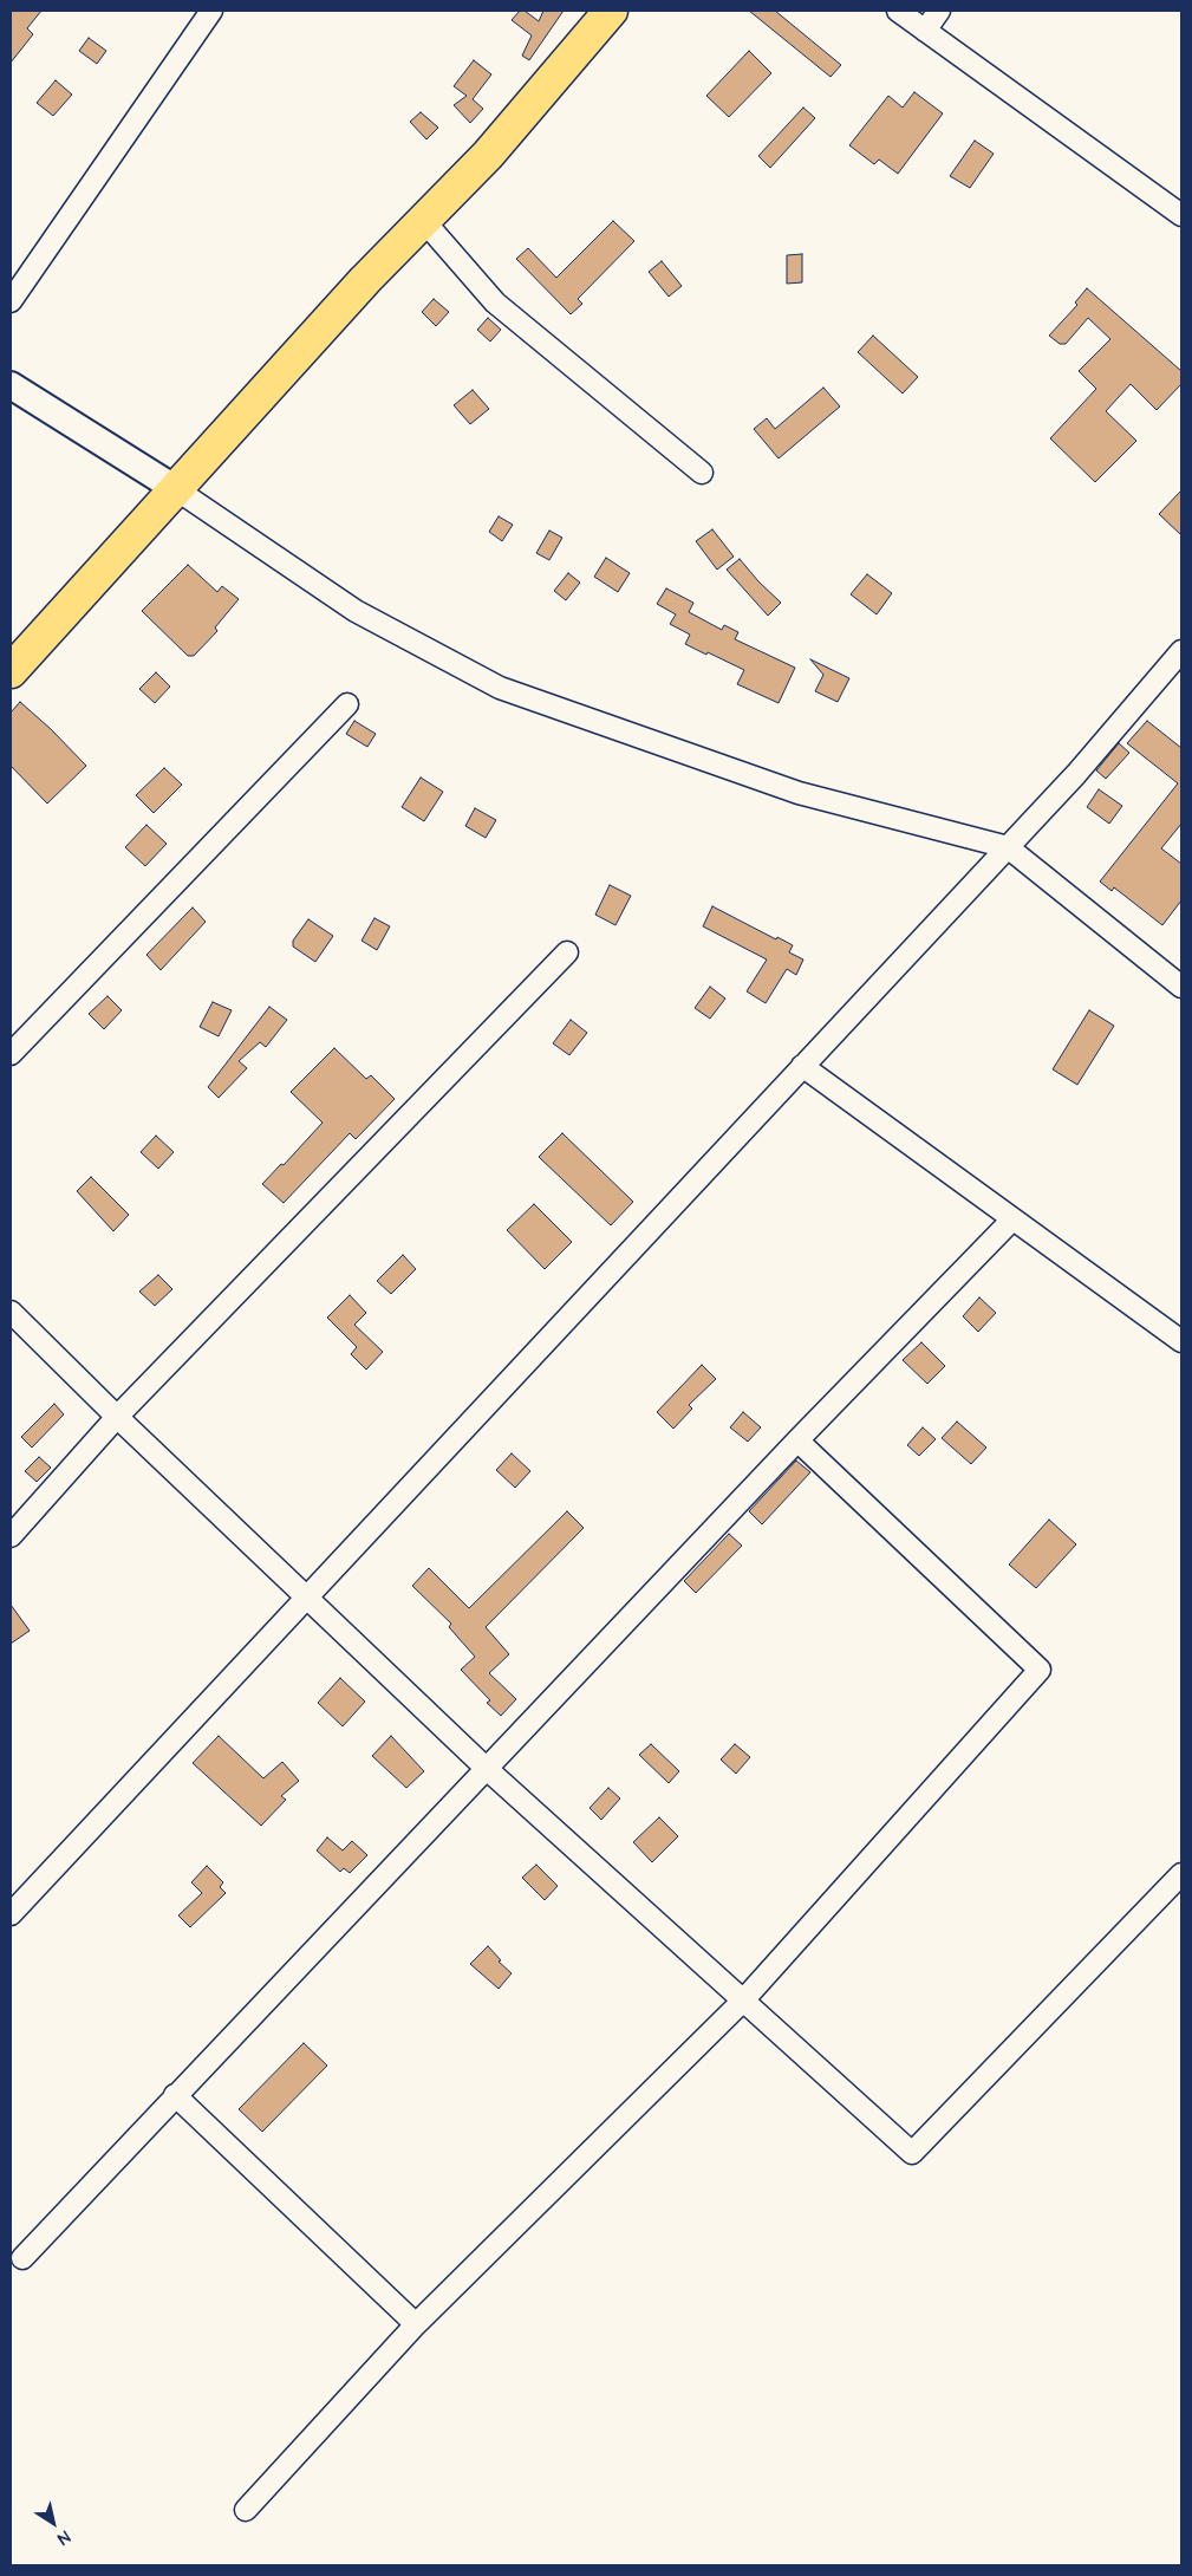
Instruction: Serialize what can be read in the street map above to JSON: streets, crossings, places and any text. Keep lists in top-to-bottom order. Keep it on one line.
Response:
{"north":"bottom right"}
